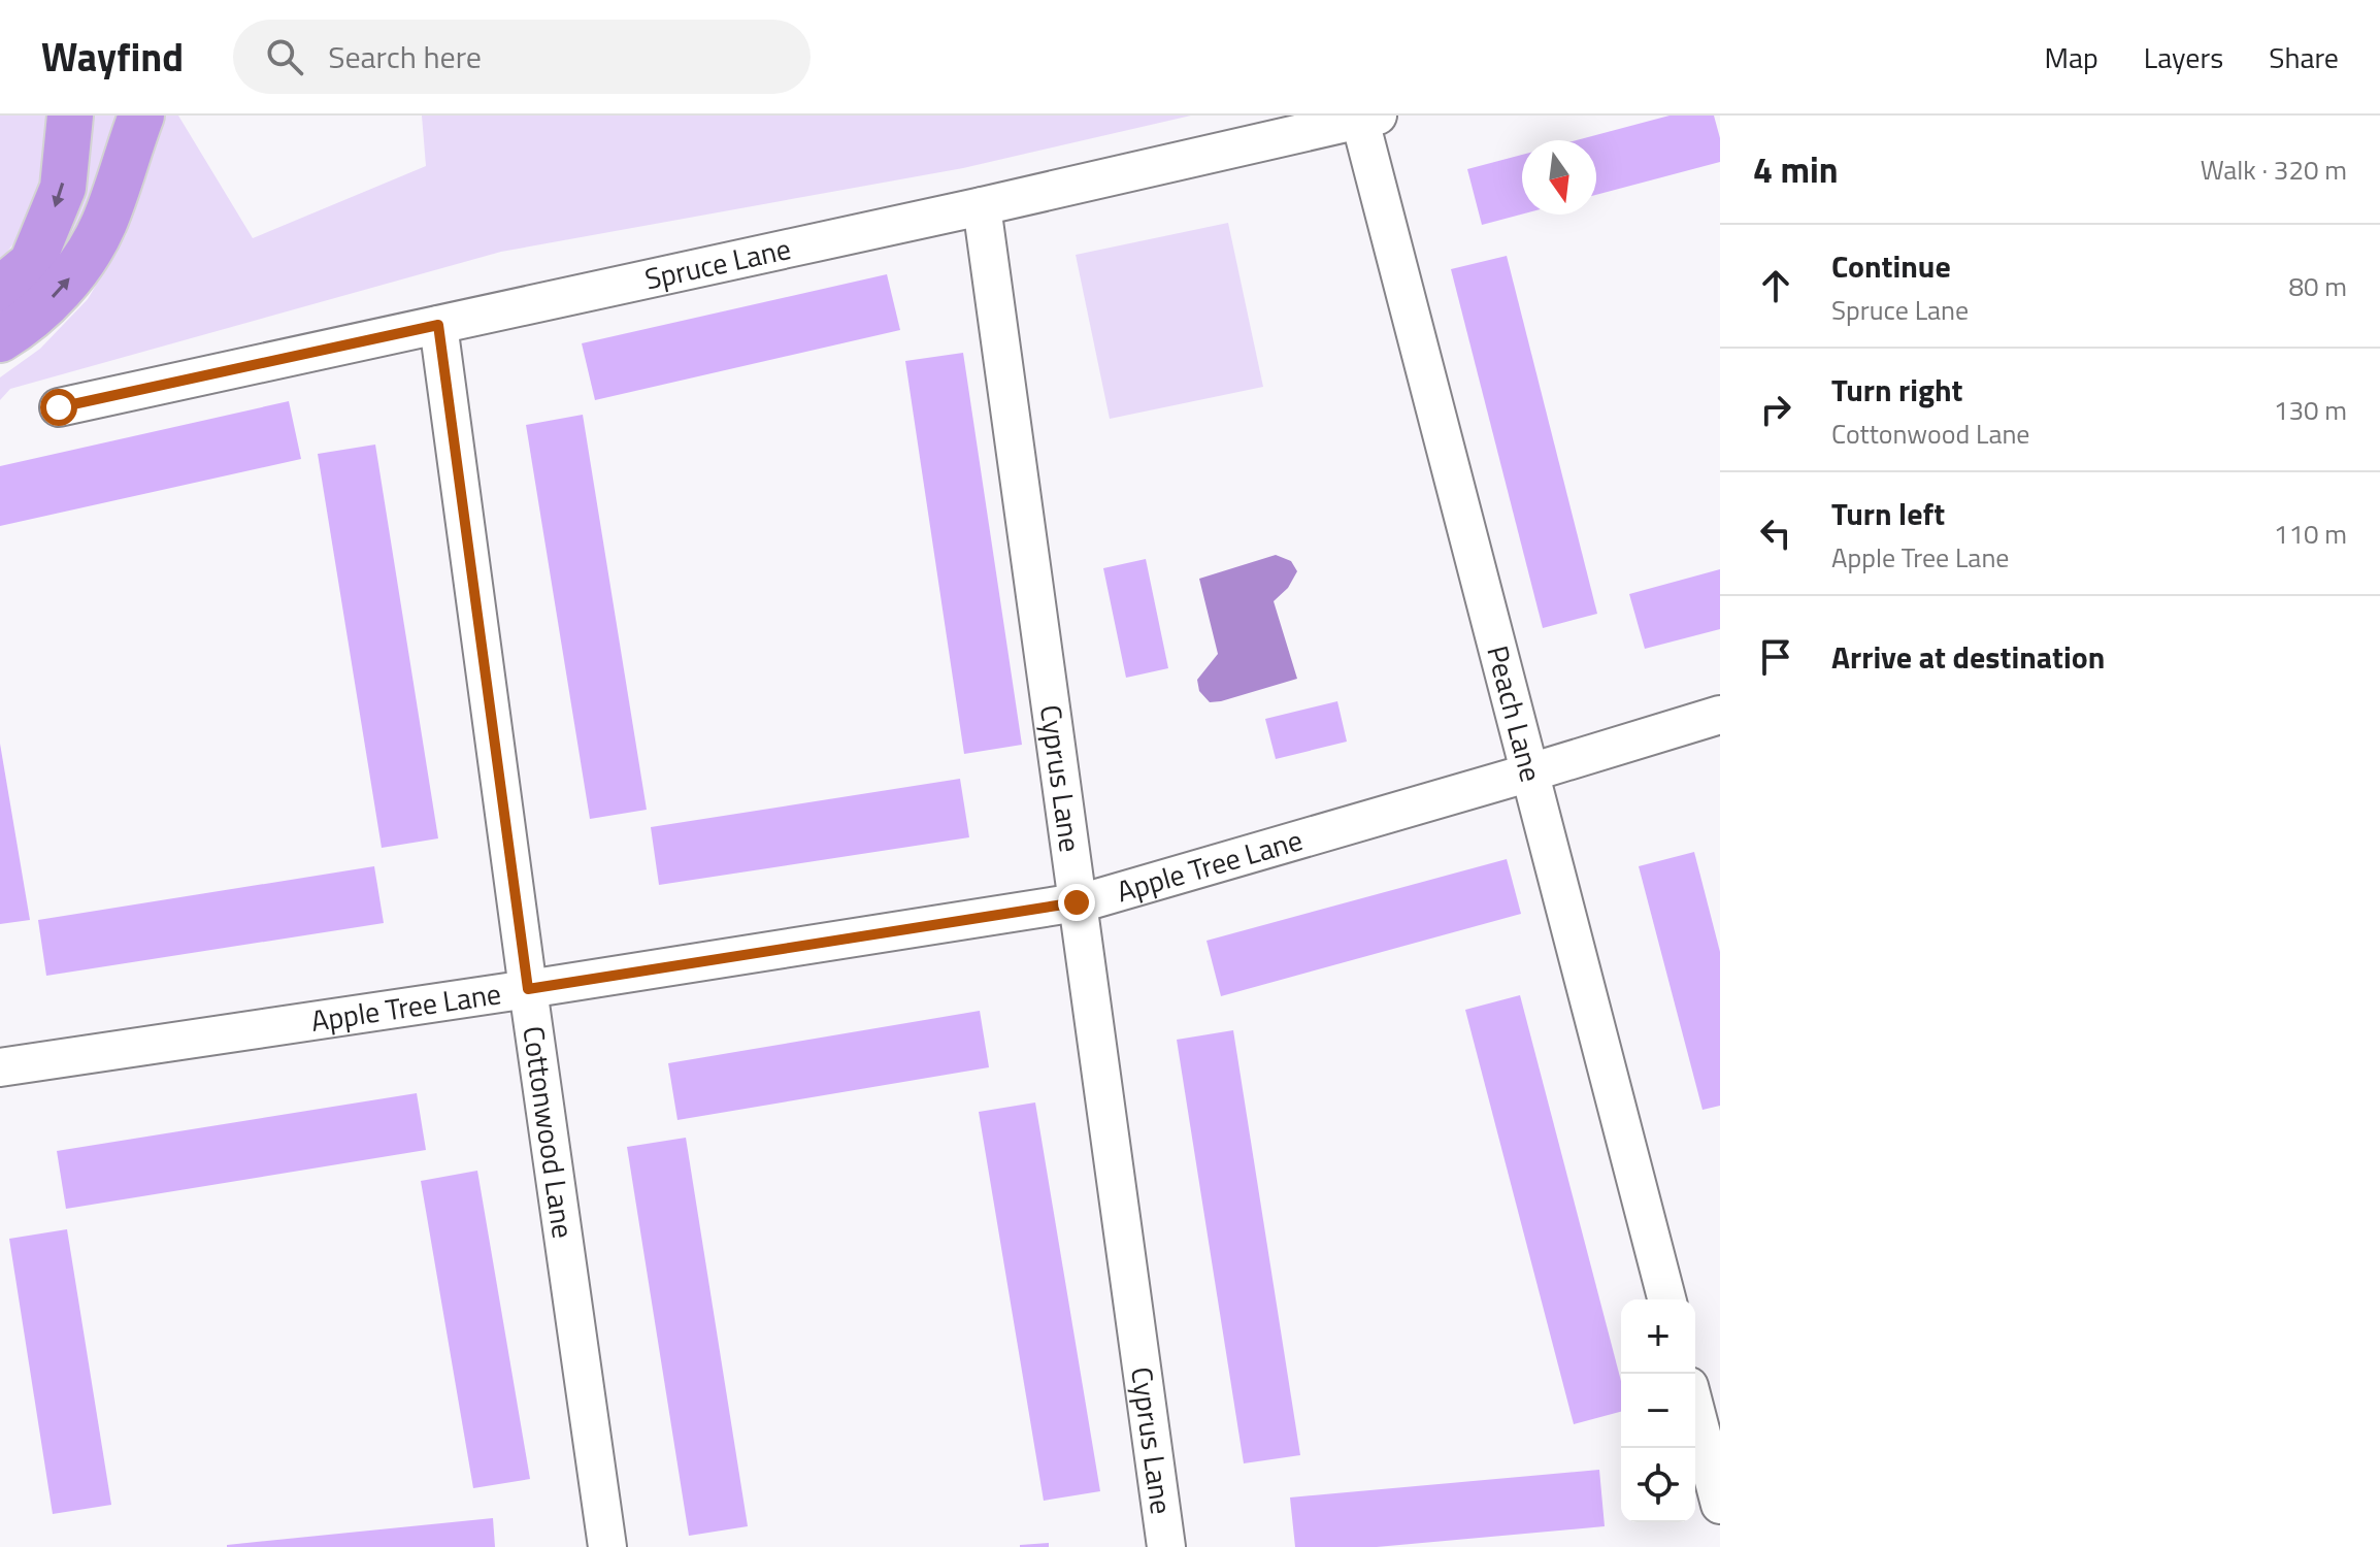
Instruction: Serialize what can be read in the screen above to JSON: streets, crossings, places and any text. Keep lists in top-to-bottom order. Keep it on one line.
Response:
{"streets":{"street":["Spruce Lane","Peach Lane","Cyprus Lane","Apple Tree Lane","Cottonwood Lane"]},"crossings":[["Spruce Lane","Peach Lane"],["Spruce Lane","Cyprus Lane"],["Spruce Lane","Cottonwood Lane"],["Peach Lane","Apple Tree Lane"],["Cyprus Lane","Apple Tree Lane"],["Apple Tree Lane","Cottonwood Lane"]],"north":"bottom","page":{"header":"Wayfind","search":"Search here","nav":["Map","Layers","Share"],"heading":["4 min","Walk · 320 m"],"list":[["Continue","Spruce Lane","80 m"],["Turn right","Cottonwood Lane","130 m"],["Turn left","Apple Tree Lane","110 m"],"Arrive at destination"],"map_buttons":["+","−"]}}
